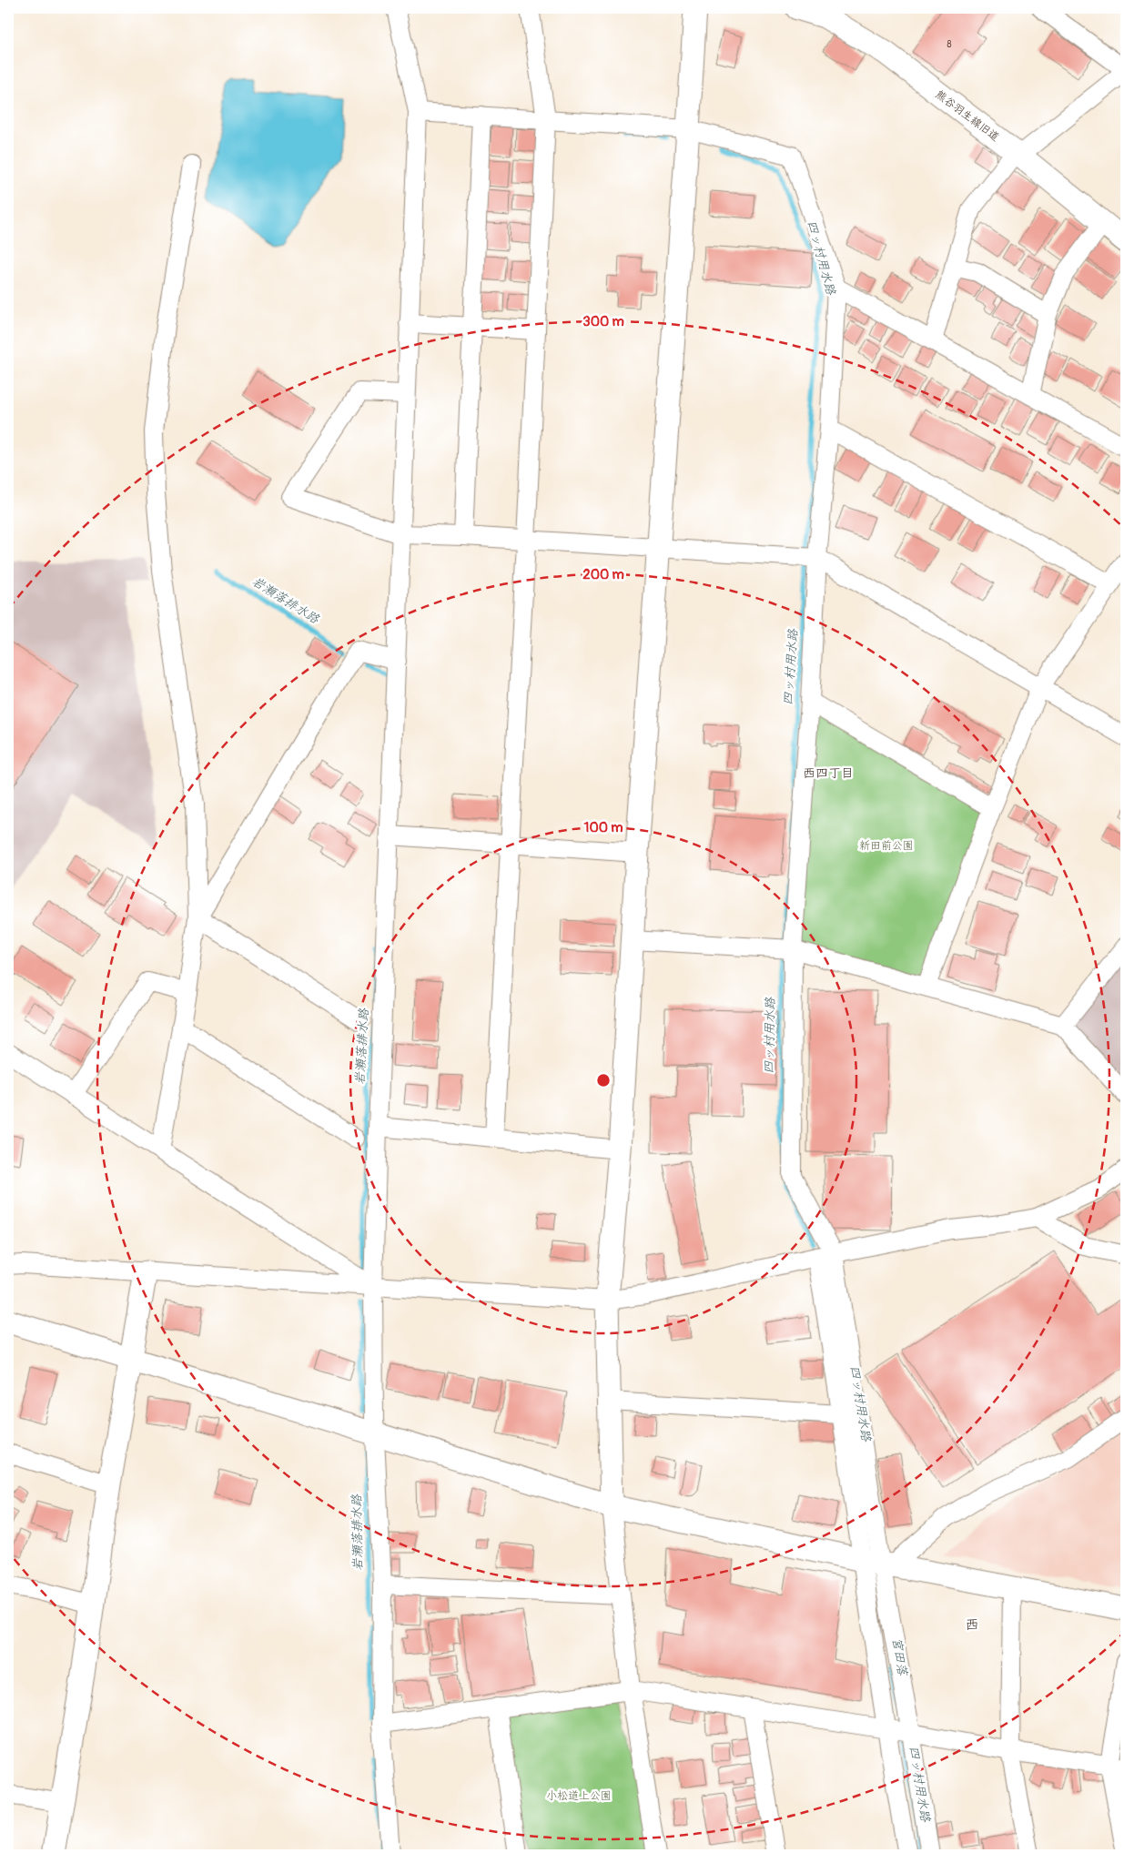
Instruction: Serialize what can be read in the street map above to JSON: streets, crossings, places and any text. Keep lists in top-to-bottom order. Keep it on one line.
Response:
{"streets":{"street":["熊谷羽生線旧道"]},"districts":["西四丁目","西"],"water":["四ッ村用水路","岩瀬落排水路","宮田落"],"parks":["新田前公園","小松道上公園"],"house_numbers":["8"],"rings":["300 m","200 m","100 m"]}
